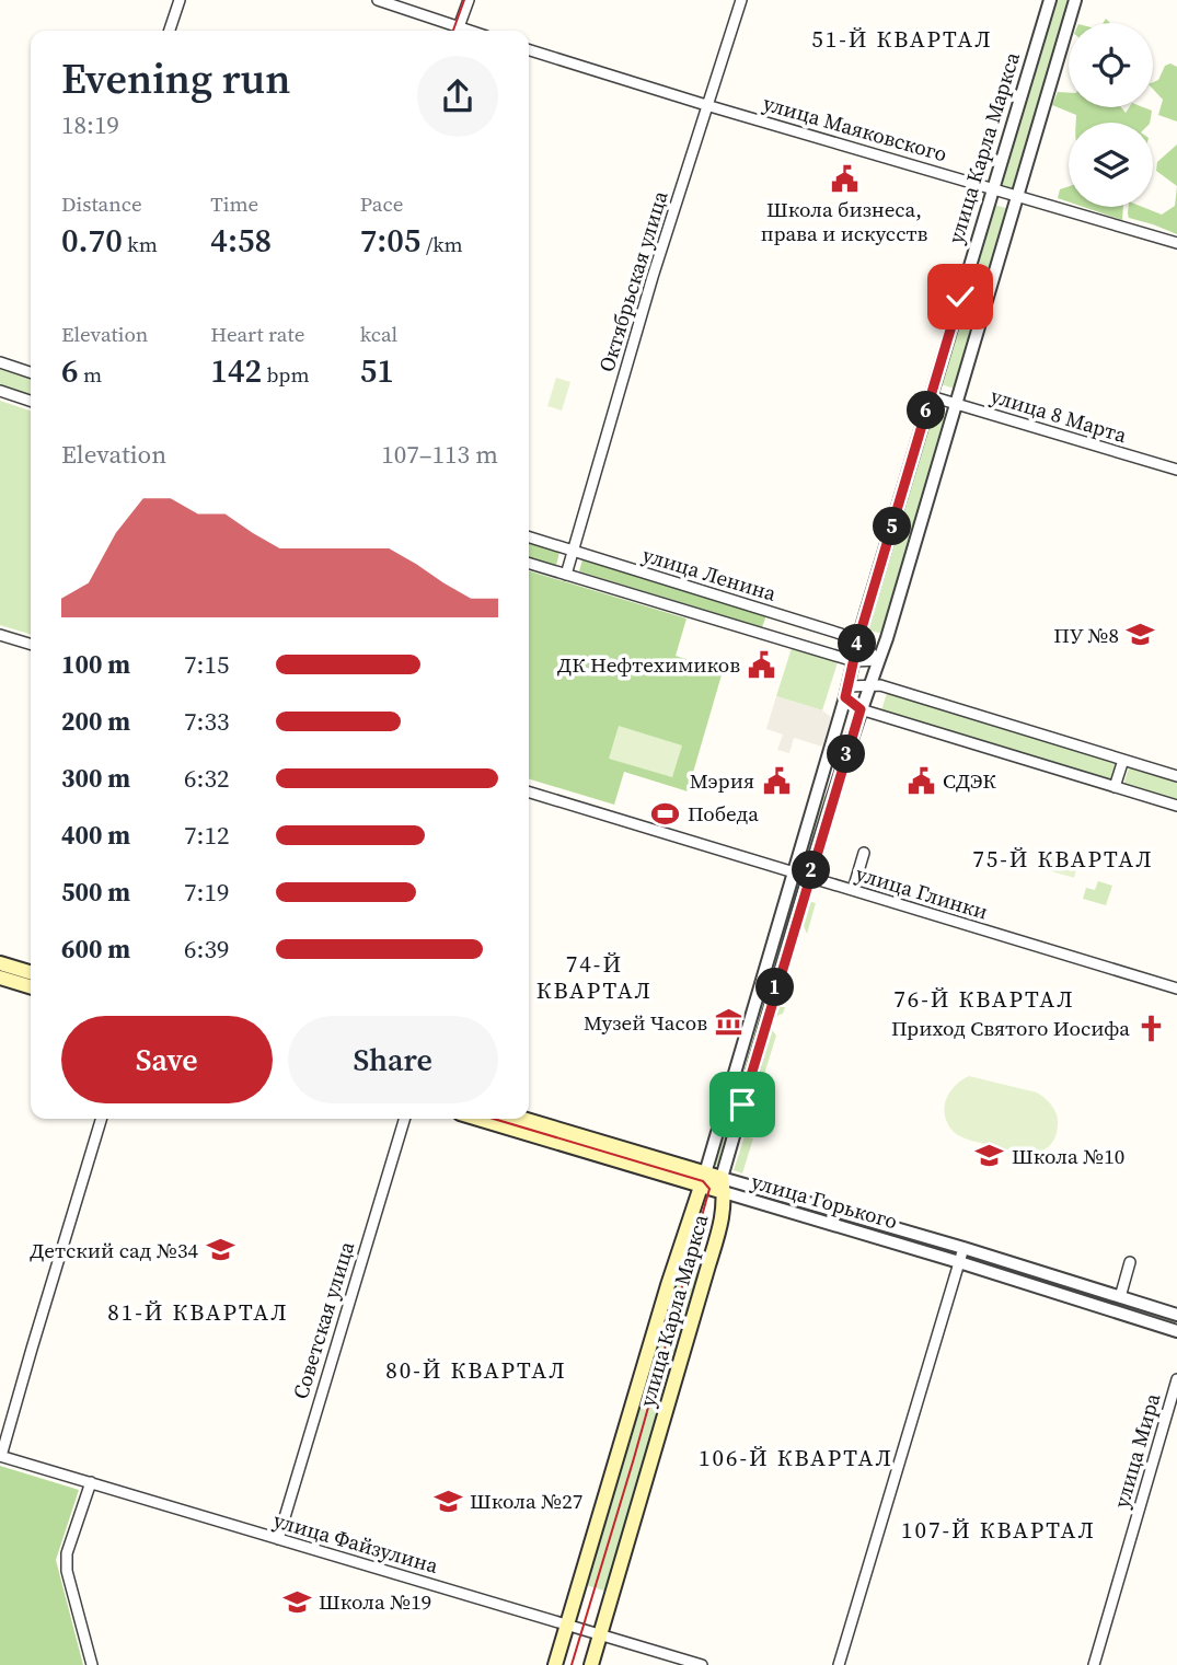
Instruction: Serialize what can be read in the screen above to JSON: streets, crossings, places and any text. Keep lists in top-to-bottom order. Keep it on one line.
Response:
{"streets":{"main road":["улица Карла Маркса","улица Горького"],"street":["улица Маяковского","Октябрьская улица","улица 8 Марта","улица Ленина","улица Глинки","Советская улица","улица Мира","улица Файзулина"]},"crossings":[["улица Маяковского","улица Карла Маркса"],["улица Маяковского","Октябрьская улица"],["улица Карла Маркса","улица 8 Марта"],["улица Карла Маркса","улица Ленина"],["улица Карла Маркса","улица Глинки"],["улица Карла Маркса","улица Горького"],["улица Карла Маркса","улица Файзулина"],["Октябрьская улица","улица Ленина"],["Советская улица","улица Файзулина"]],"districts":["51-Й КВАРТАЛ","75-Й КВАРТАЛ","74-Й КВАРТАЛ","76-Й КВАРТАЛ","81-Й КВАРТАЛ","80-Й КВАРТАЛ","106-Й КВАРТАЛ","107-Й КВАРТАЛ"],"places":{"public building":["Школа бизнеса, права и искусств","ДК Нефтехимиков","Мэрия","СДЭК"],"school or university":["ПУ №8","Школа №10","Детский сад №34","Школа №27","Школа №19"],"sports":["Победа"],"museum":["Музей Часов"],"church":["Приход Святого Иосифа"]},"page":{"heading":["Evening run","18:19"],"stats":[["Distance","0.70 km"],["Time","4:58"],["Pace","7:05 /km"],["Elevation","6 m"],["Heart rate","142 bpm"],["kcal","51"]],"pins":["6","5","4","3","2","1"],"chart":["Elevation","107–113 m"],"list":[{"name":"100 m","note":"7:15"},{"name":"200 m","note":"7:33"},{"name":"300 m","note":"6:32"},{"name":"400 m","note":"7:12"},{"name":"500 m","note":"7:19"},{"name":"600 m","note":"6:39"}],"buttons":["Save","Share"]}}
